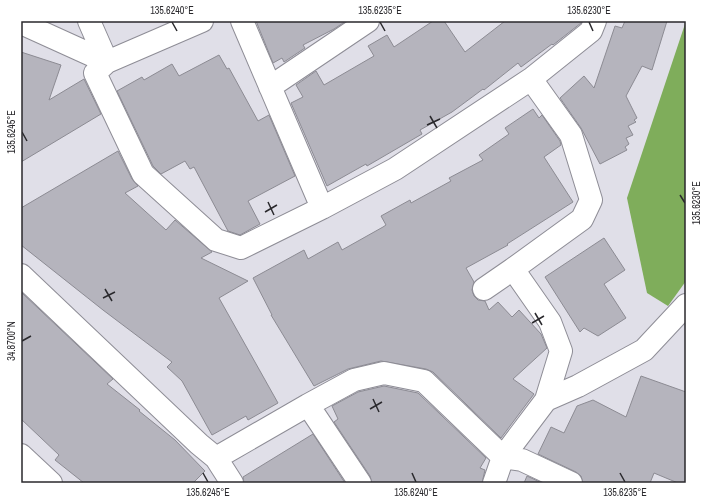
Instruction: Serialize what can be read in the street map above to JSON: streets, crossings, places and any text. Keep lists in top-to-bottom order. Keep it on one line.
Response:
{"coordinates":["135.6240°E","135.6235°E","135.6230°E","135.6245°E","34.8700°N"]}
